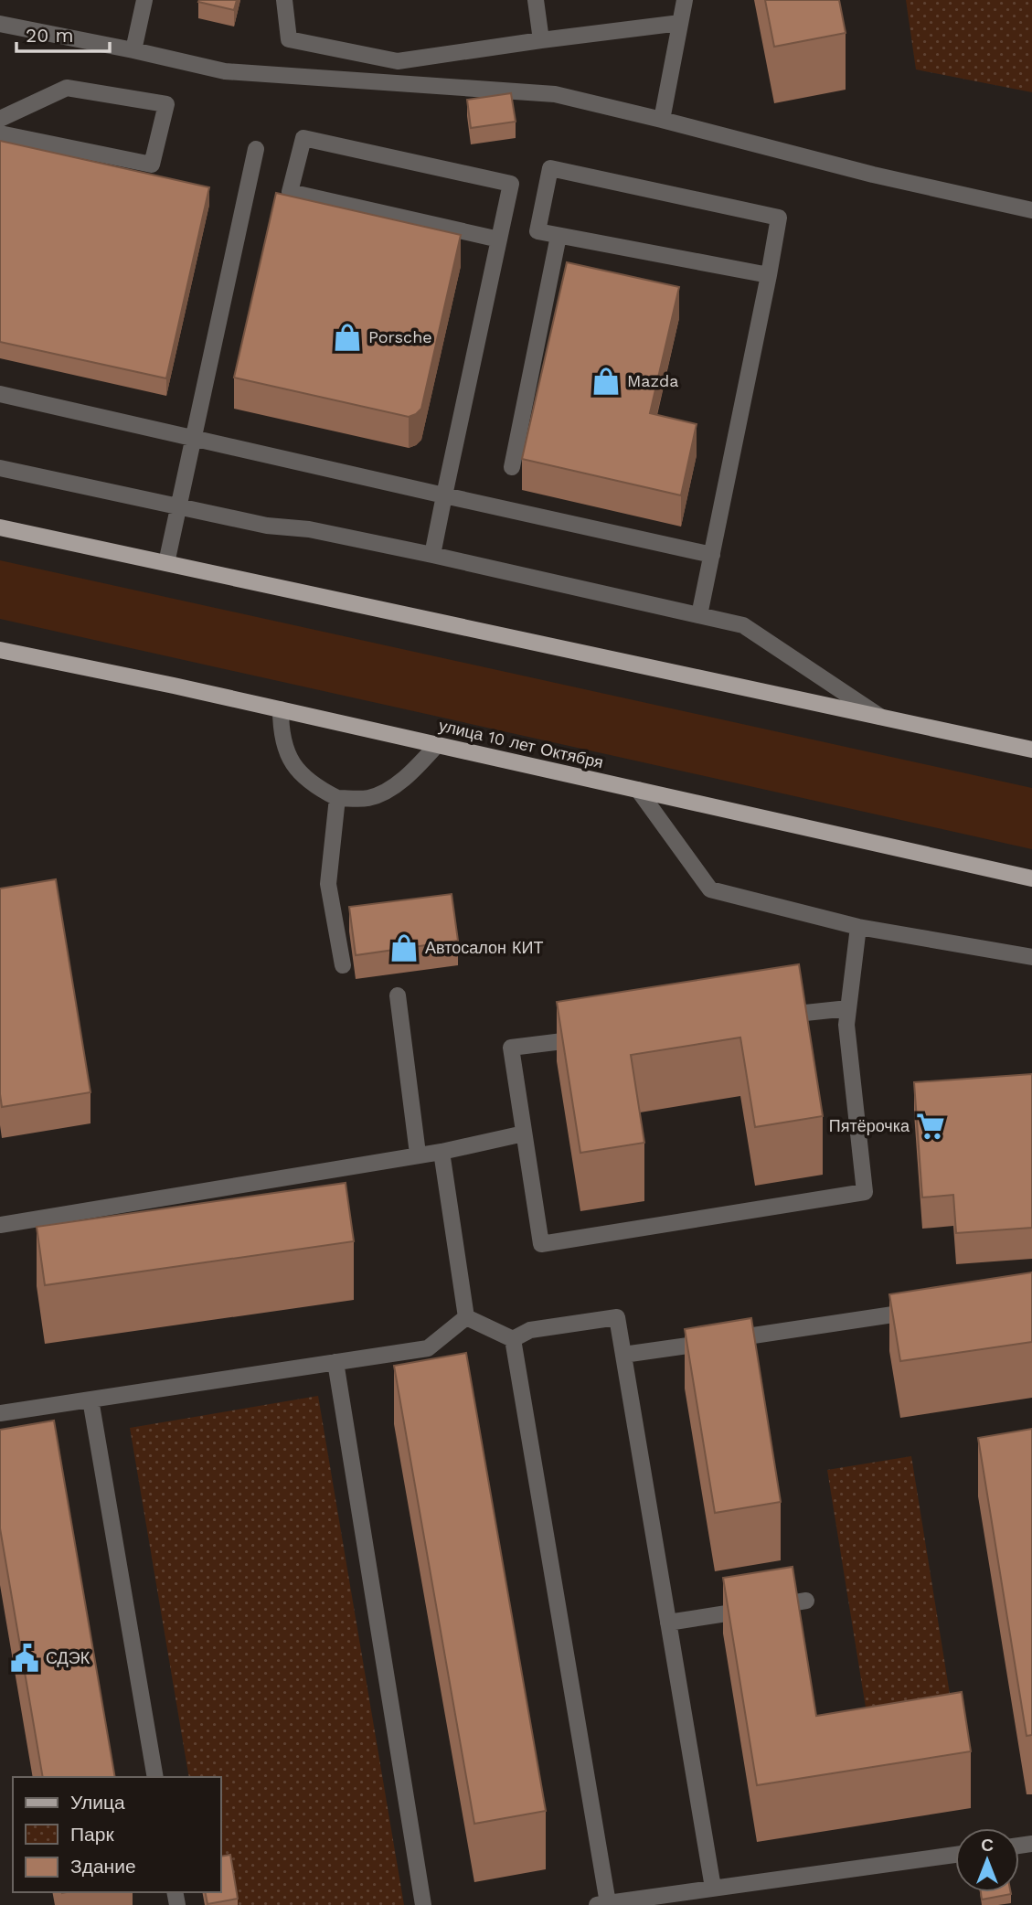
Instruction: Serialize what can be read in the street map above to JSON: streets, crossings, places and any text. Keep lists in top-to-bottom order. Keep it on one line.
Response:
{"streets":{"main road":["улица 10 лет Октября"]},"places":{"shop":["Porsche","Mazda","Автосалон КИТ"],"supermarket":["Пятёрочка"],"public building":["СДЭК"]},"legend":["Улица","Парк","Здание"],"scale_bar":"20 m","north":"top"}
